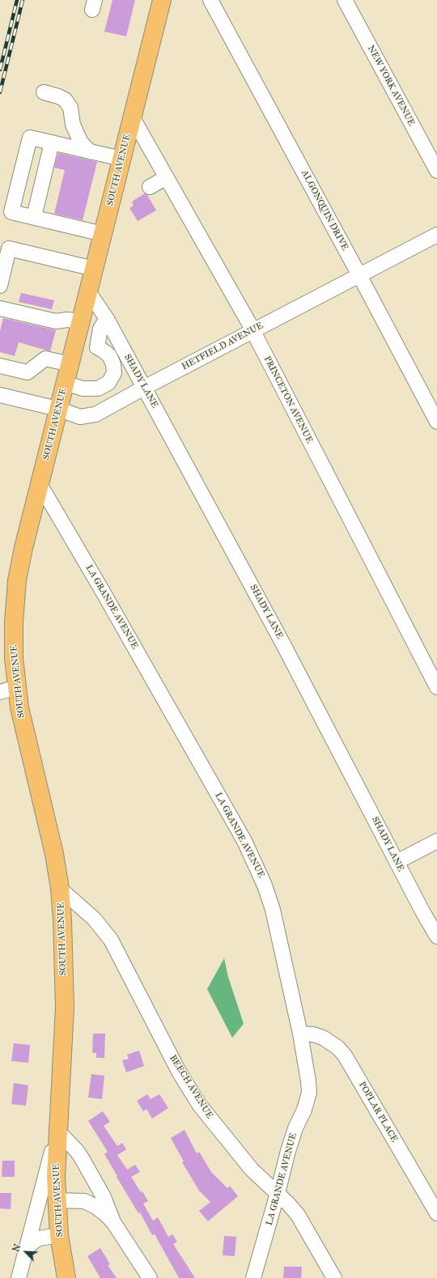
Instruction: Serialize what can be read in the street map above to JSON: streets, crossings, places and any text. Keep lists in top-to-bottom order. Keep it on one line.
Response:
{"streets":{"main road":["SOUTH AVENUE"],"street":["NEW YORK AVENUE","ALGONQUIN DRIVE","HETFIELD AVENUE","SHADY LANE","PRINCETON AVENUE","LA GRANDE AVENUE","BEECH AVENUE","POPLAR PLACE"]},"crossings":[["SOUTH AVENUE","HETFIELD AVENUE"],["SOUTH AVENUE","SHADY LANE"],["SOUTH AVENUE","PRINCETON AVENUE"],["SOUTH AVENUE","LA GRANDE AVENUE"],["SOUTH AVENUE","BEECH AVENUE"],["ALGONQUIN DRIVE","HETFIELD AVENUE"],["HETFIELD AVENUE","SHADY LANE"],["HETFIELD AVENUE","PRINCETON AVENUE"],["LA GRANDE AVENUE","BEECH AVENUE"],["LA GRANDE AVENUE","POPLAR PLACE"]],"north":"top left"}
